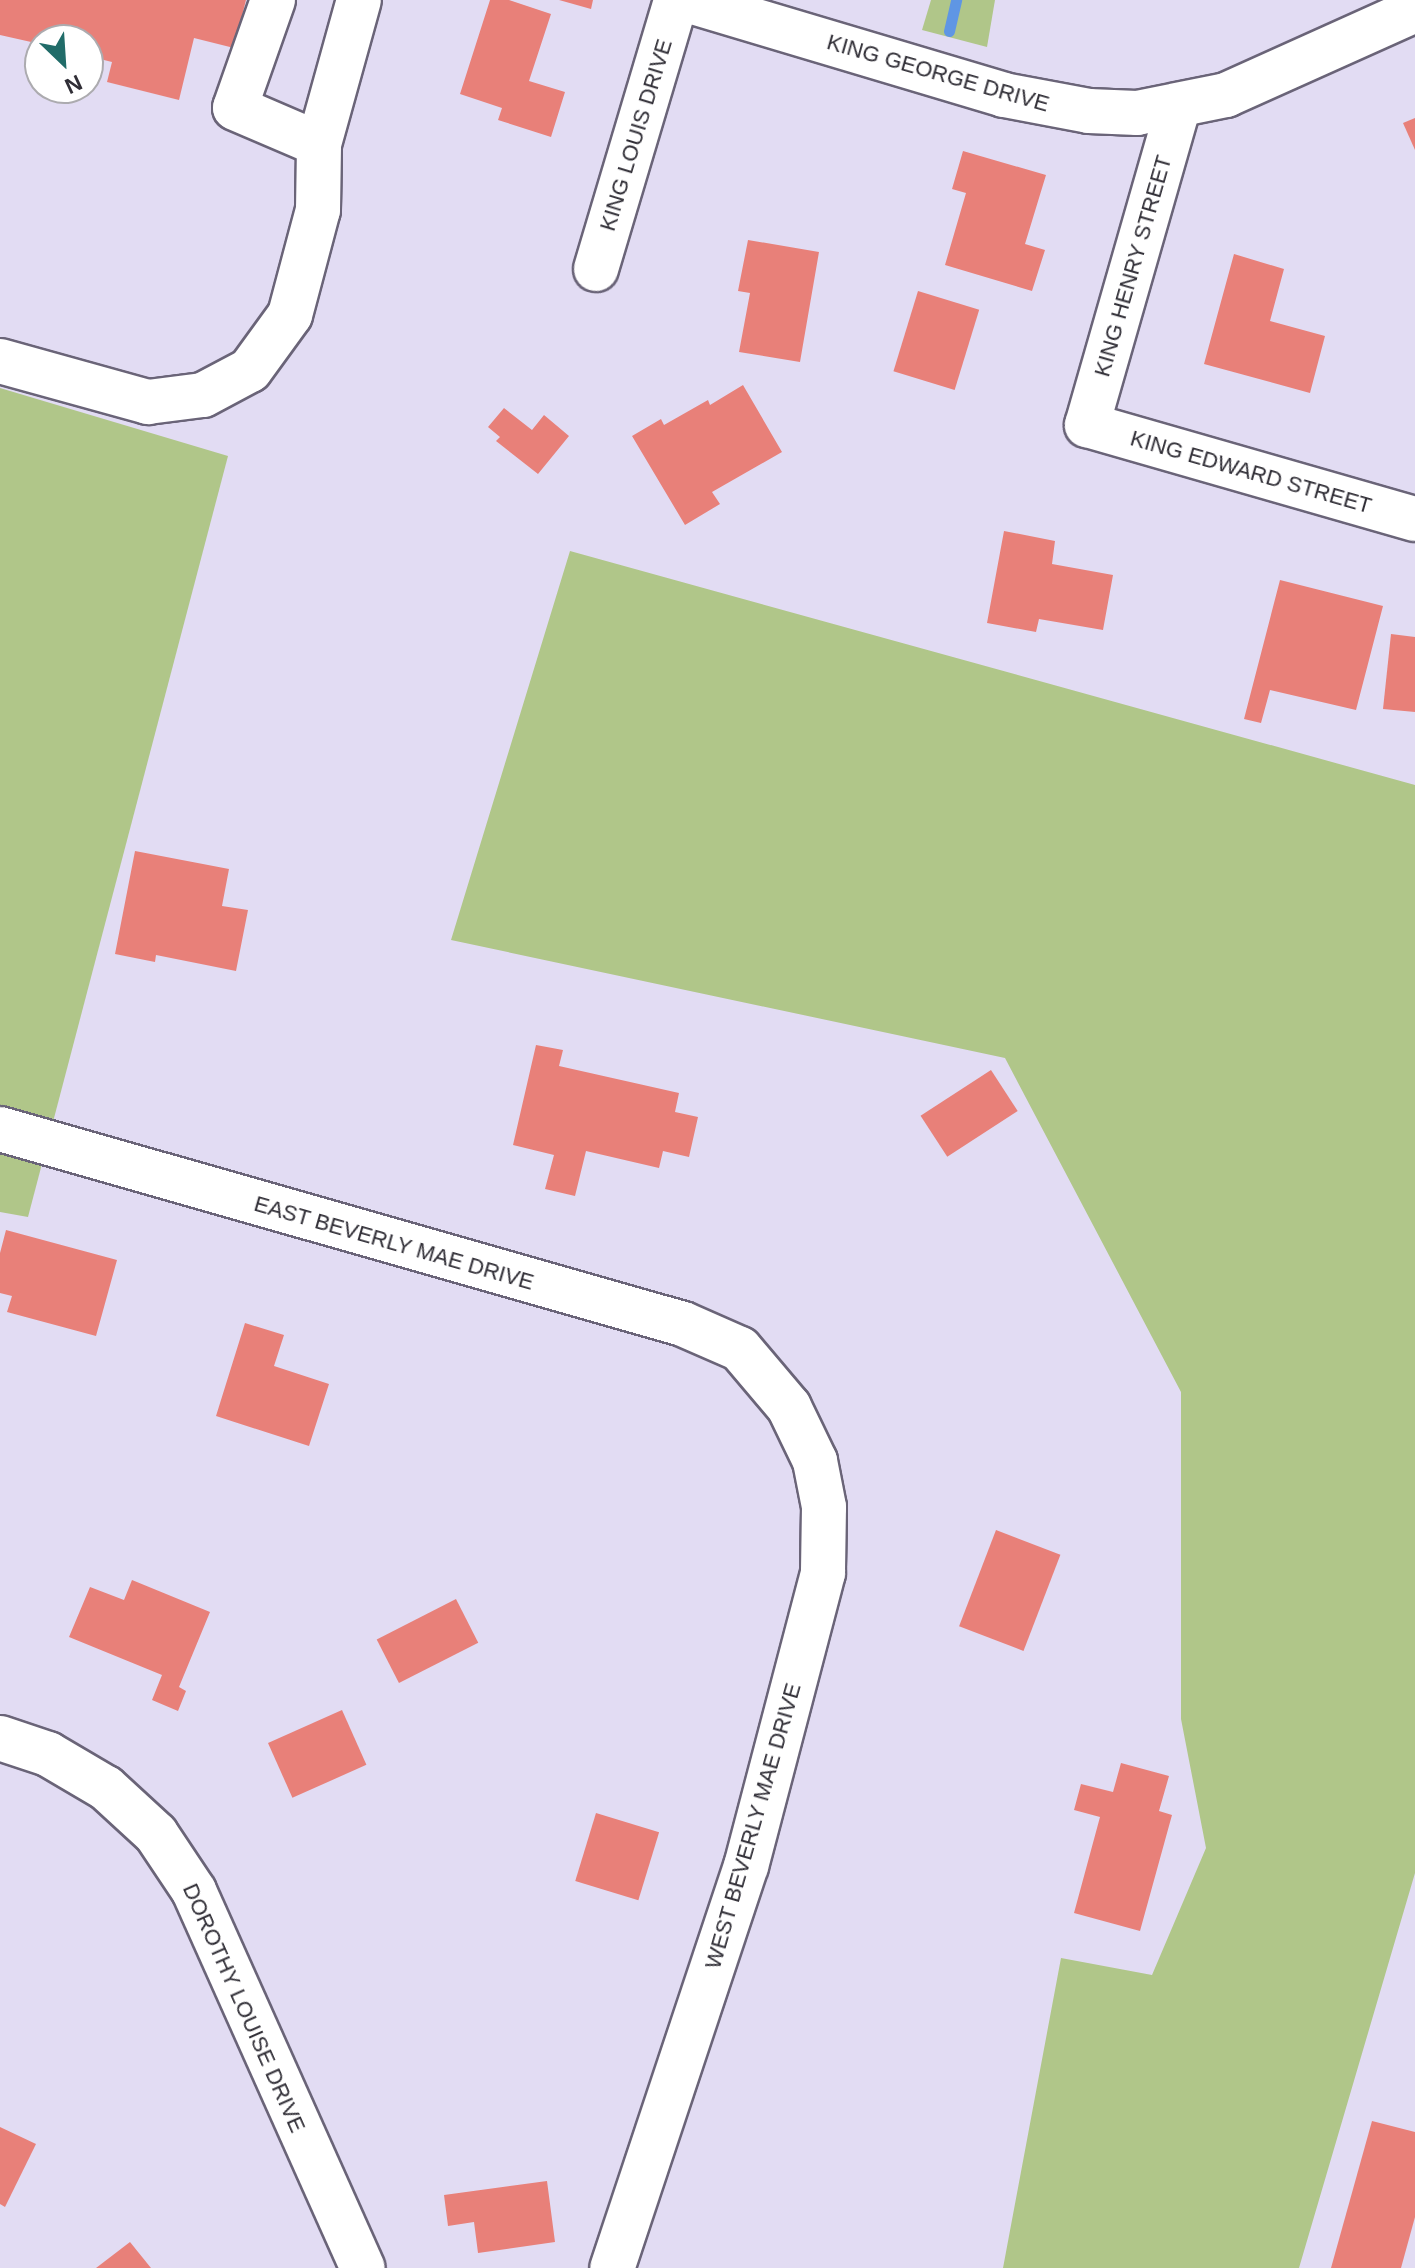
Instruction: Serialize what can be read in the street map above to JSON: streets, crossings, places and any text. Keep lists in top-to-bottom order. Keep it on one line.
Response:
{"streets":{"street":["KING GEORGE DRIVE","KING LOUIS DRIVE","KING HENRY STREET","KING EDWARD STREET","EAST BEVERLY MAE DRIVE","WEST BEVERLY MAE DRIVE","DOROTHY LOUISE DRIVE"]},"crossings":[["KING GEORGE DRIVE","KING HENRY STREET"],["KING HENRY STREET","KING EDWARD STREET"],["EAST BEVERLY MAE DRIVE","WEST BEVERLY MAE DRIVE"]],"north":"bottom right"}
